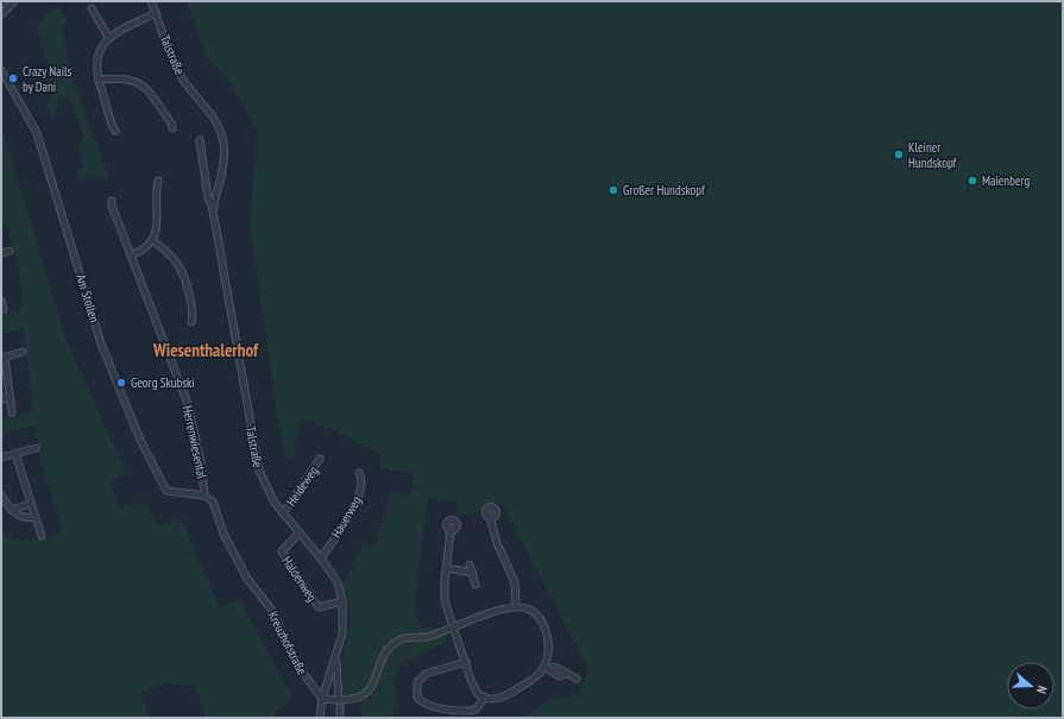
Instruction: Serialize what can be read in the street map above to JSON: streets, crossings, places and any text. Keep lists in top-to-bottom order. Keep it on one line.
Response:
{"streets":{"street":["Talstraße","Am Stollen","Herrenwiesental","Heideweg","Hauerweg","Haldenweg","Kreuzhofstraße"]},"crossings":[["Talstraße","Heideweg"],["Talstraße","Hauerweg"],["Talstraße","Haldenweg"],["Talstraße","Kreuzhofstraße"],["Am Stollen","Herrenwiesental"],["Am Stollen","Kreuzhofstraße"],["Herrenwiesental","Kreuzhofstraße"]],"districts":["Wiesenthalerhof"],"places":["Crazy Nails by Dani","Kleiner Hundskopf","Maienberg","Großer Hundskopf","Georg Skubski"],"north":"right"}
